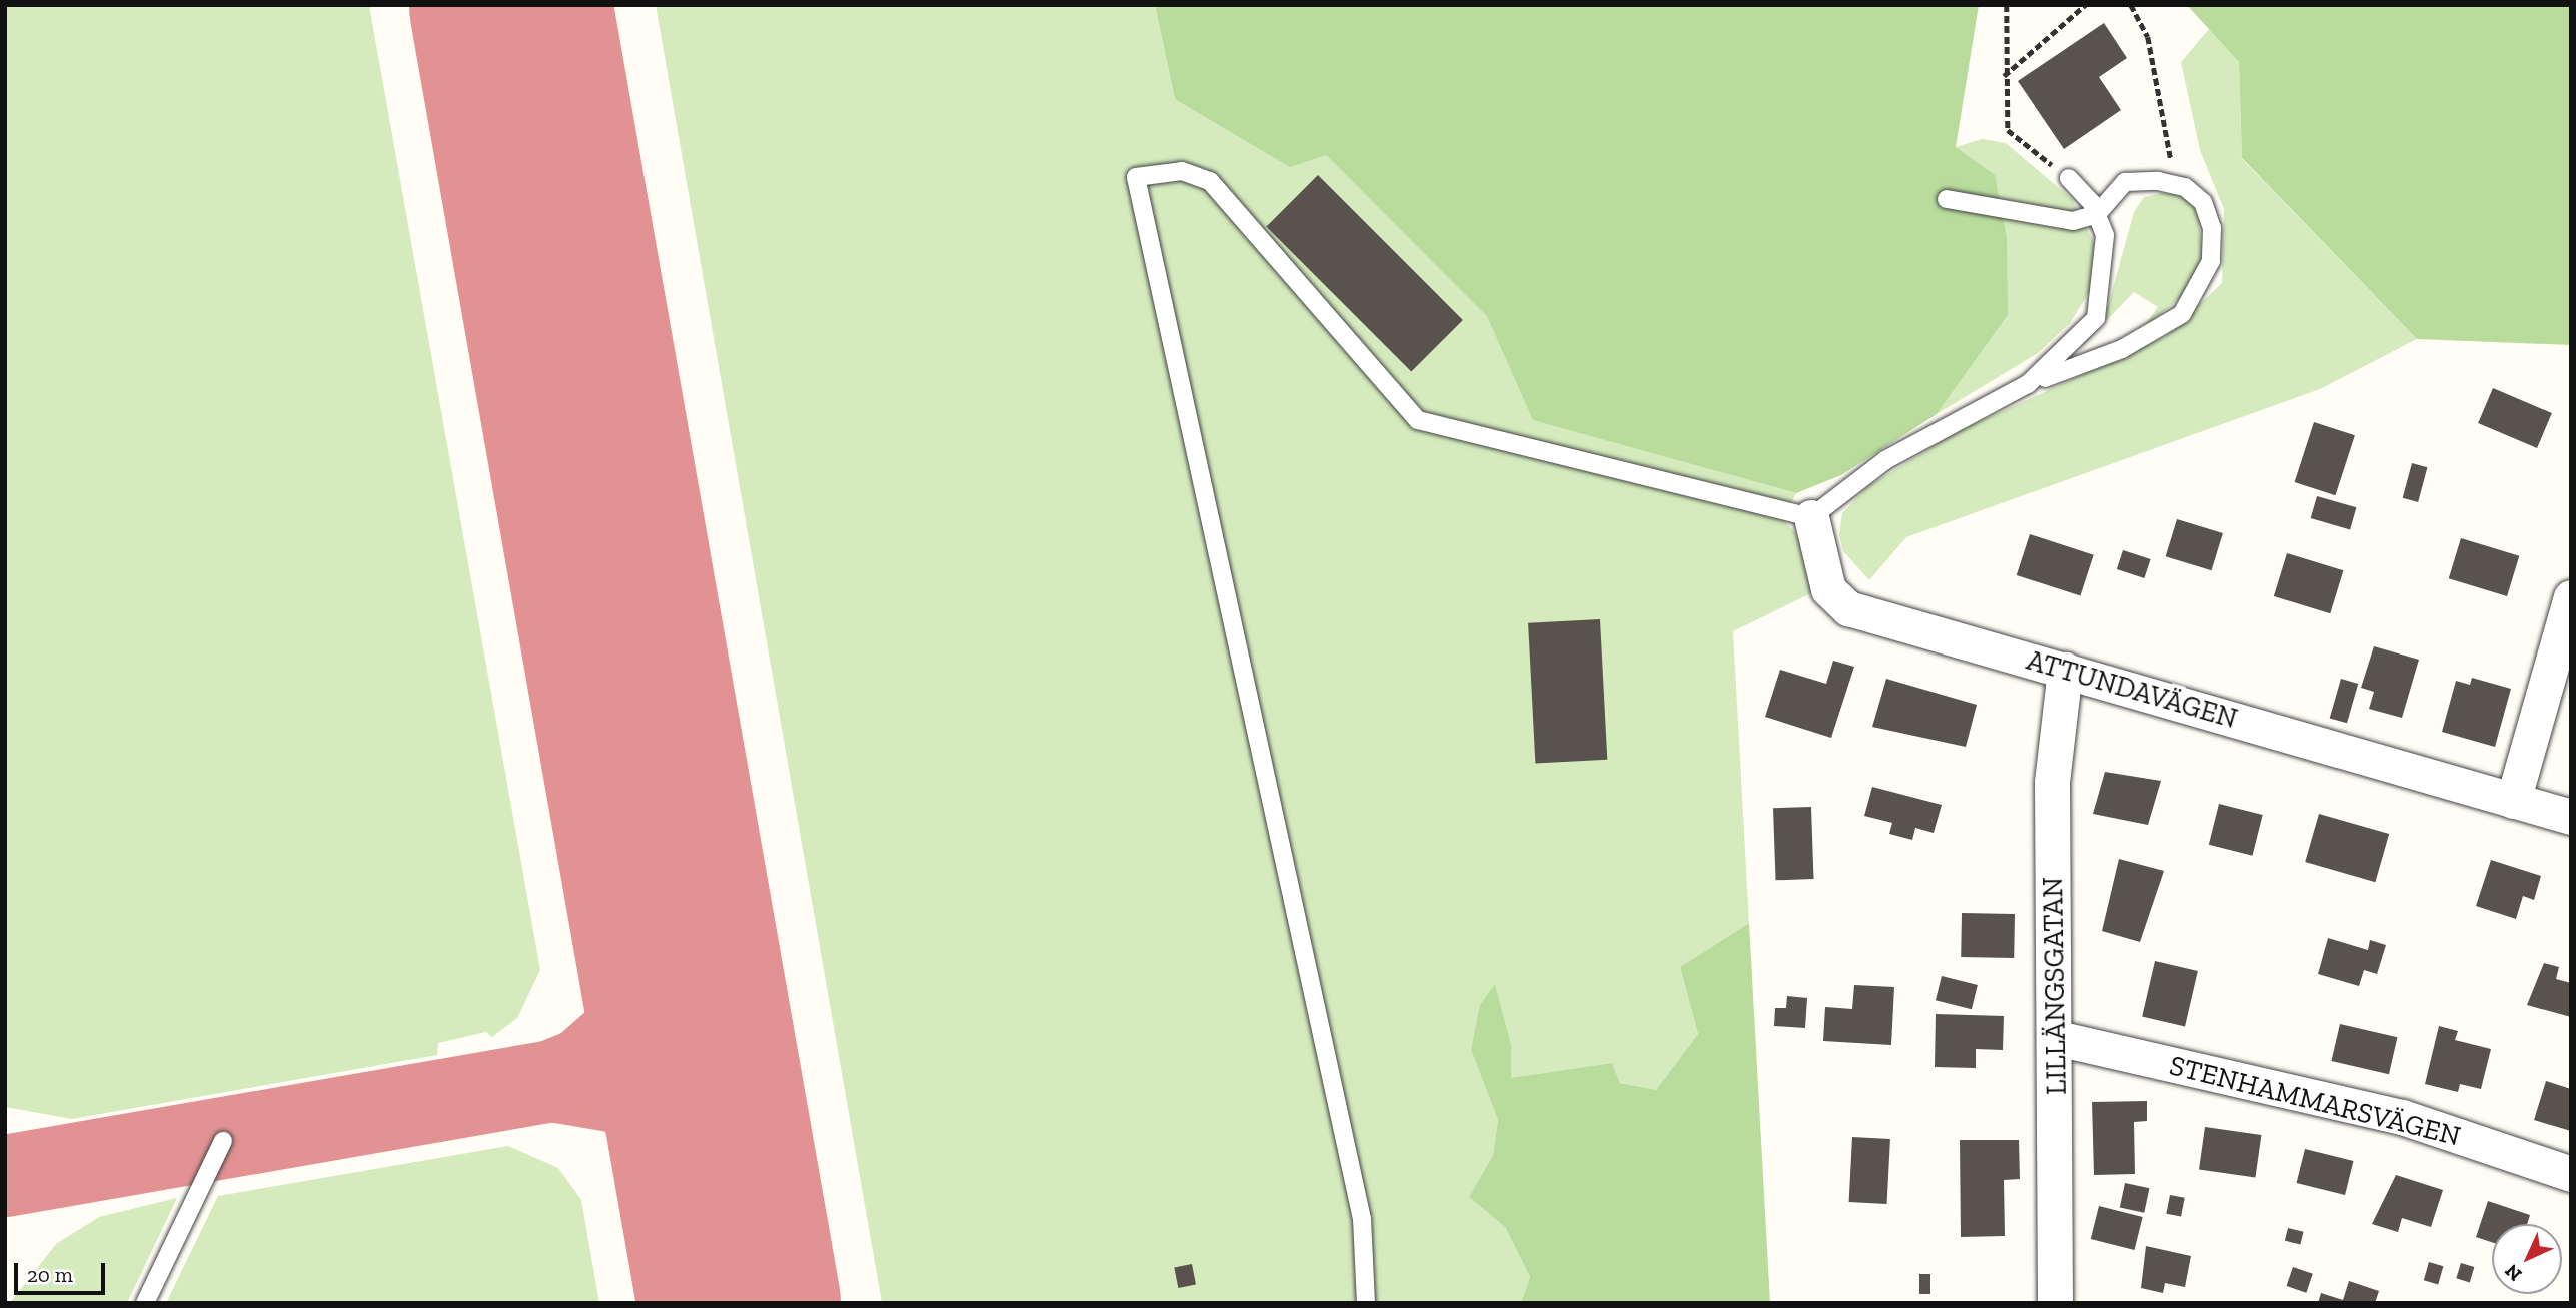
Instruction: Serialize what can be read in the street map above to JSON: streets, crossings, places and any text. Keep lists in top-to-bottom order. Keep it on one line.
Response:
{"streets":{"street":["ATTUNDAVÄGEN","LILLÄNGSGATAN","STENHAMMARSVÄGEN"]},"crossings":[["ATTUNDAVÄGEN","LILLÄNGSGATAN"],["LILLÄNGSGATAN","STENHAMMARSVÄGEN"]],"scale_bar":"20 m","north":"bottom left"}
